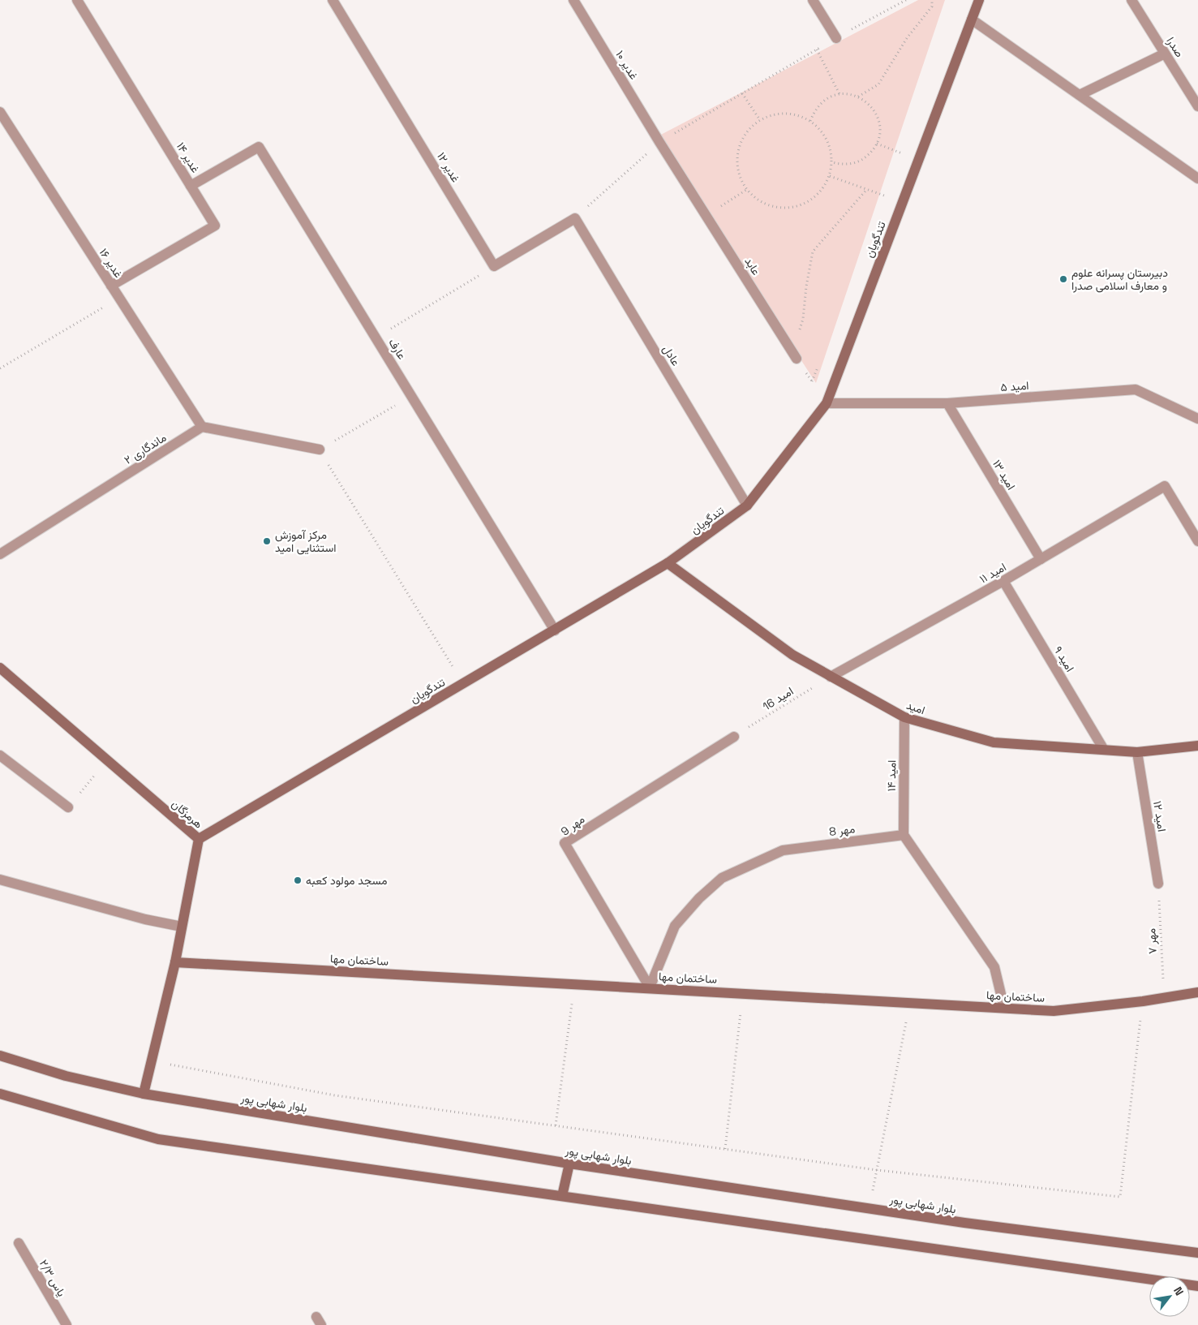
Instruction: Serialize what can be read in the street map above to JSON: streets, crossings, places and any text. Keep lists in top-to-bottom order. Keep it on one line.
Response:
{"streets":{"street":["صدرا","غدیر ۱۰","غدیر ۱۴","غدیر ۱۲","تندگویان","غدیر ۱۶","عابد","عارف","عادل","امید ۵","ماندگاری ۲","امید ۱۳","امید ۱۱","امید ۹","امید","امید ۱۴","هرمزگان","امید ۱۲","مهر 9","مهر 8","ساختمان مها","بلوار شهابی پور","یاس ۲/۳"],"path":["امید 16","مهر ۷"]},"crossings":[["غدیر ۱۰","عابد"],["غدیر ۱۴","غدیر ۱۶"],["غدیر ۱۴","عارف"],["تندگویان","عارف"],["تندگویان","عادل"],["تندگویان","امید ۵"],["تندگویان","امید"],["تندگویان","هرمزگان"],["غدیر ۱۶","ماندگاری ۲"],["امید ۵","امید ۱۳"],["امید ۱۳","امید ۱۱"],["امید ۱۱","امید ۹"],["امید ۱۱","امید 16"],["امید ۱۱","امید"],["امید ۹","امید"],["امید 16","امید"],["امید 16","مهر 9"],["امید","امید ۱۴"],["امید","امید ۱۲"],["امید ۱۴","مهر 8"],["هرمزگان","ساختمان مها"],["هرمزگان","بلوار شهابی پور"],["امید ۱۲","مهر ۷"],["مهر 9","مهر 8"],["مهر 9","ساختمان مها"],["مهر 8","ساختمان مها"],["مهر ۷","ساختمان مها"]],"places":["دبیرستان پسرانه علوم و معارف اسلامی صدرا","مرکز آموزش استثنایی امید","مسجد مولود کعبه"],"north":"top right"}
